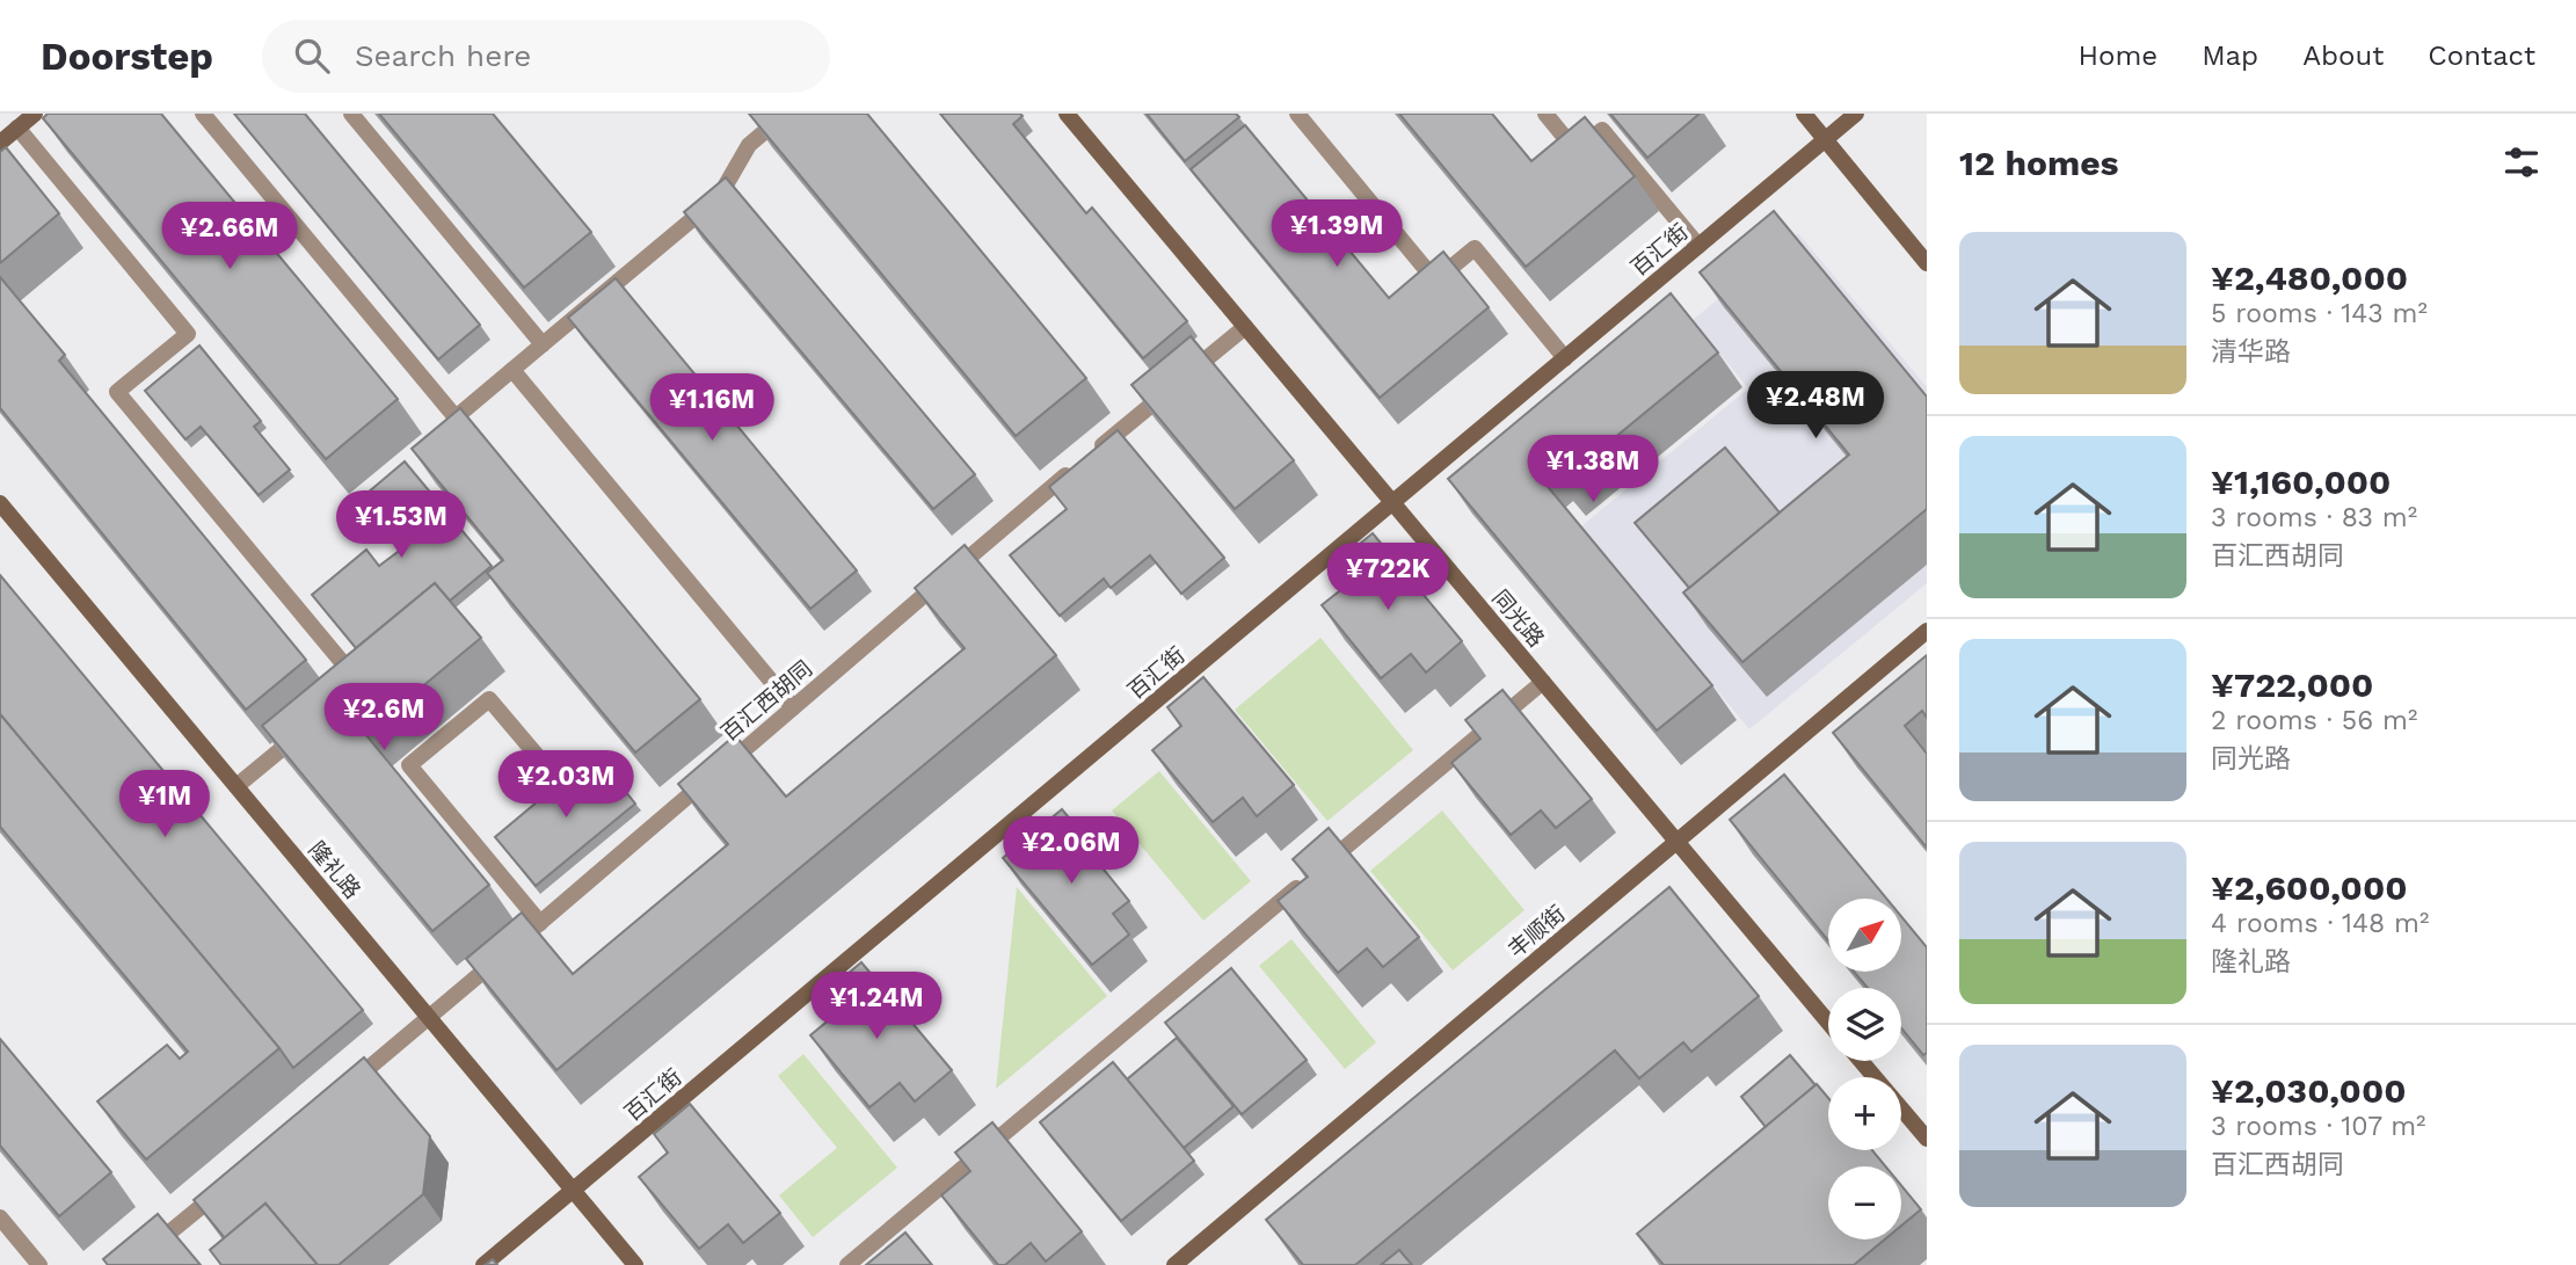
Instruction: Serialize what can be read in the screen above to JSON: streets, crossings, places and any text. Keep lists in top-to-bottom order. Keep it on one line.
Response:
{"streets":{"street":["百汇街","同光路","百汇西胡同","隆礼路","丰顺街"]},"crossings":[["百汇街","同光路"],["百汇街","隆礼路"],["同光路","百汇西胡同"],["同光路","丰顺街"],["百汇西胡同","隆礼路"]],"north":"top right","page":{"header":"Doorstep","search":"Search here","nav":["Home","Map","About","Contact"],"heading":"12 homes","price":["¥1.39M","¥2.66M","¥2.48M","¥1.16M","¥1.38M","¥1.53M","¥722K","¥2.6M","¥2.03M","¥1M","¥2.06M","¥1.24M"],"list":[{"name":"¥2,480,000","note":"5 rooms · 143 m² · 清华路"},{"name":"¥1,160,000","note":"3 rooms · 83 m² · 百汇西胡同"},{"name":"¥722,000","note":"2 rooms · 56 m² · 同光路"},{"name":"¥2,600,000","note":"4 rooms · 148 m² · 隆礼路"},{"name":"¥2,030,000","note":"3 rooms · 107 m² · 百汇西胡同"}],"map_buttons":["+","−"]}}
